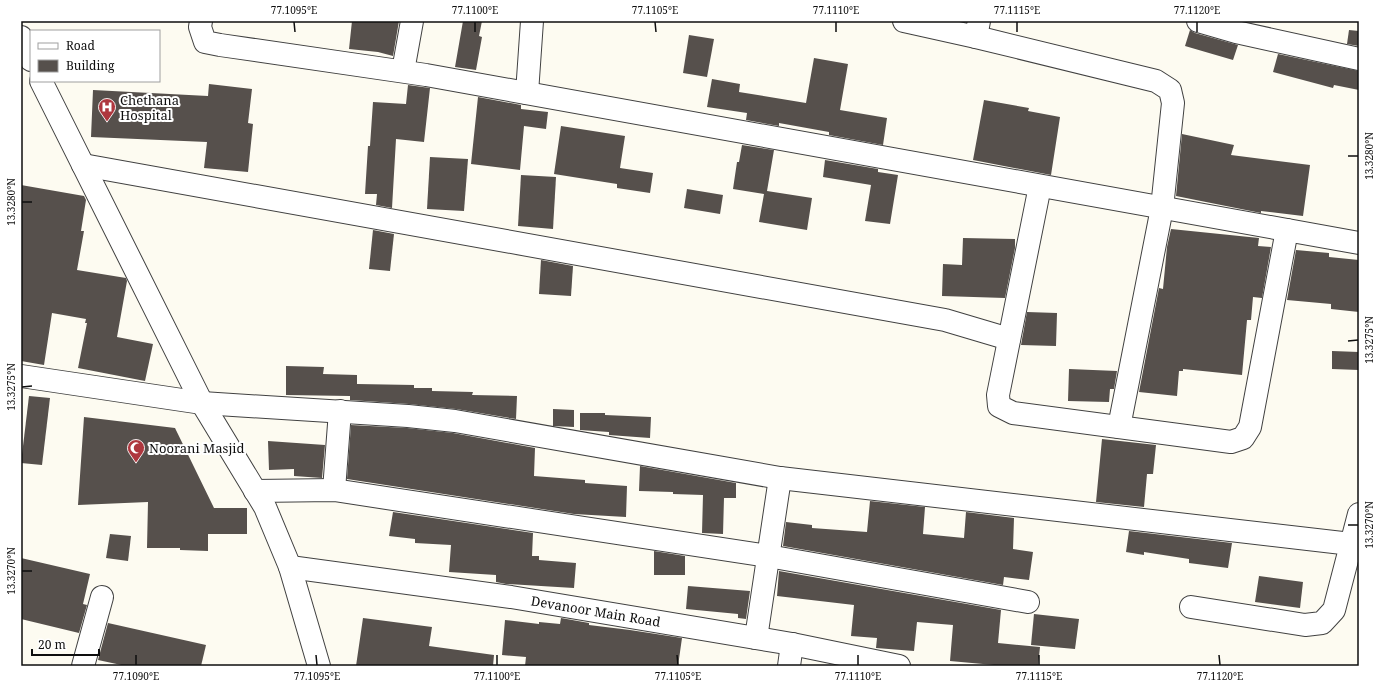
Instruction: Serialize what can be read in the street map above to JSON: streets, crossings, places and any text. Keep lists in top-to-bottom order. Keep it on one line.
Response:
{"streets":{"street":["Devanoor Main Road"]},"places":{"hospital":["Chethana Hospital"],"mosque":["Noorani Masjid"]},"legend":["Road","Building"],"scale_bar":"20 m","coordinates":["77.1095°E","77.1100°E","77.1105°E","77.1110°E","77.1115°E","77.1120°E","13.3280°N","13.3275°N","13.3270°N","77.1090°E"]}
